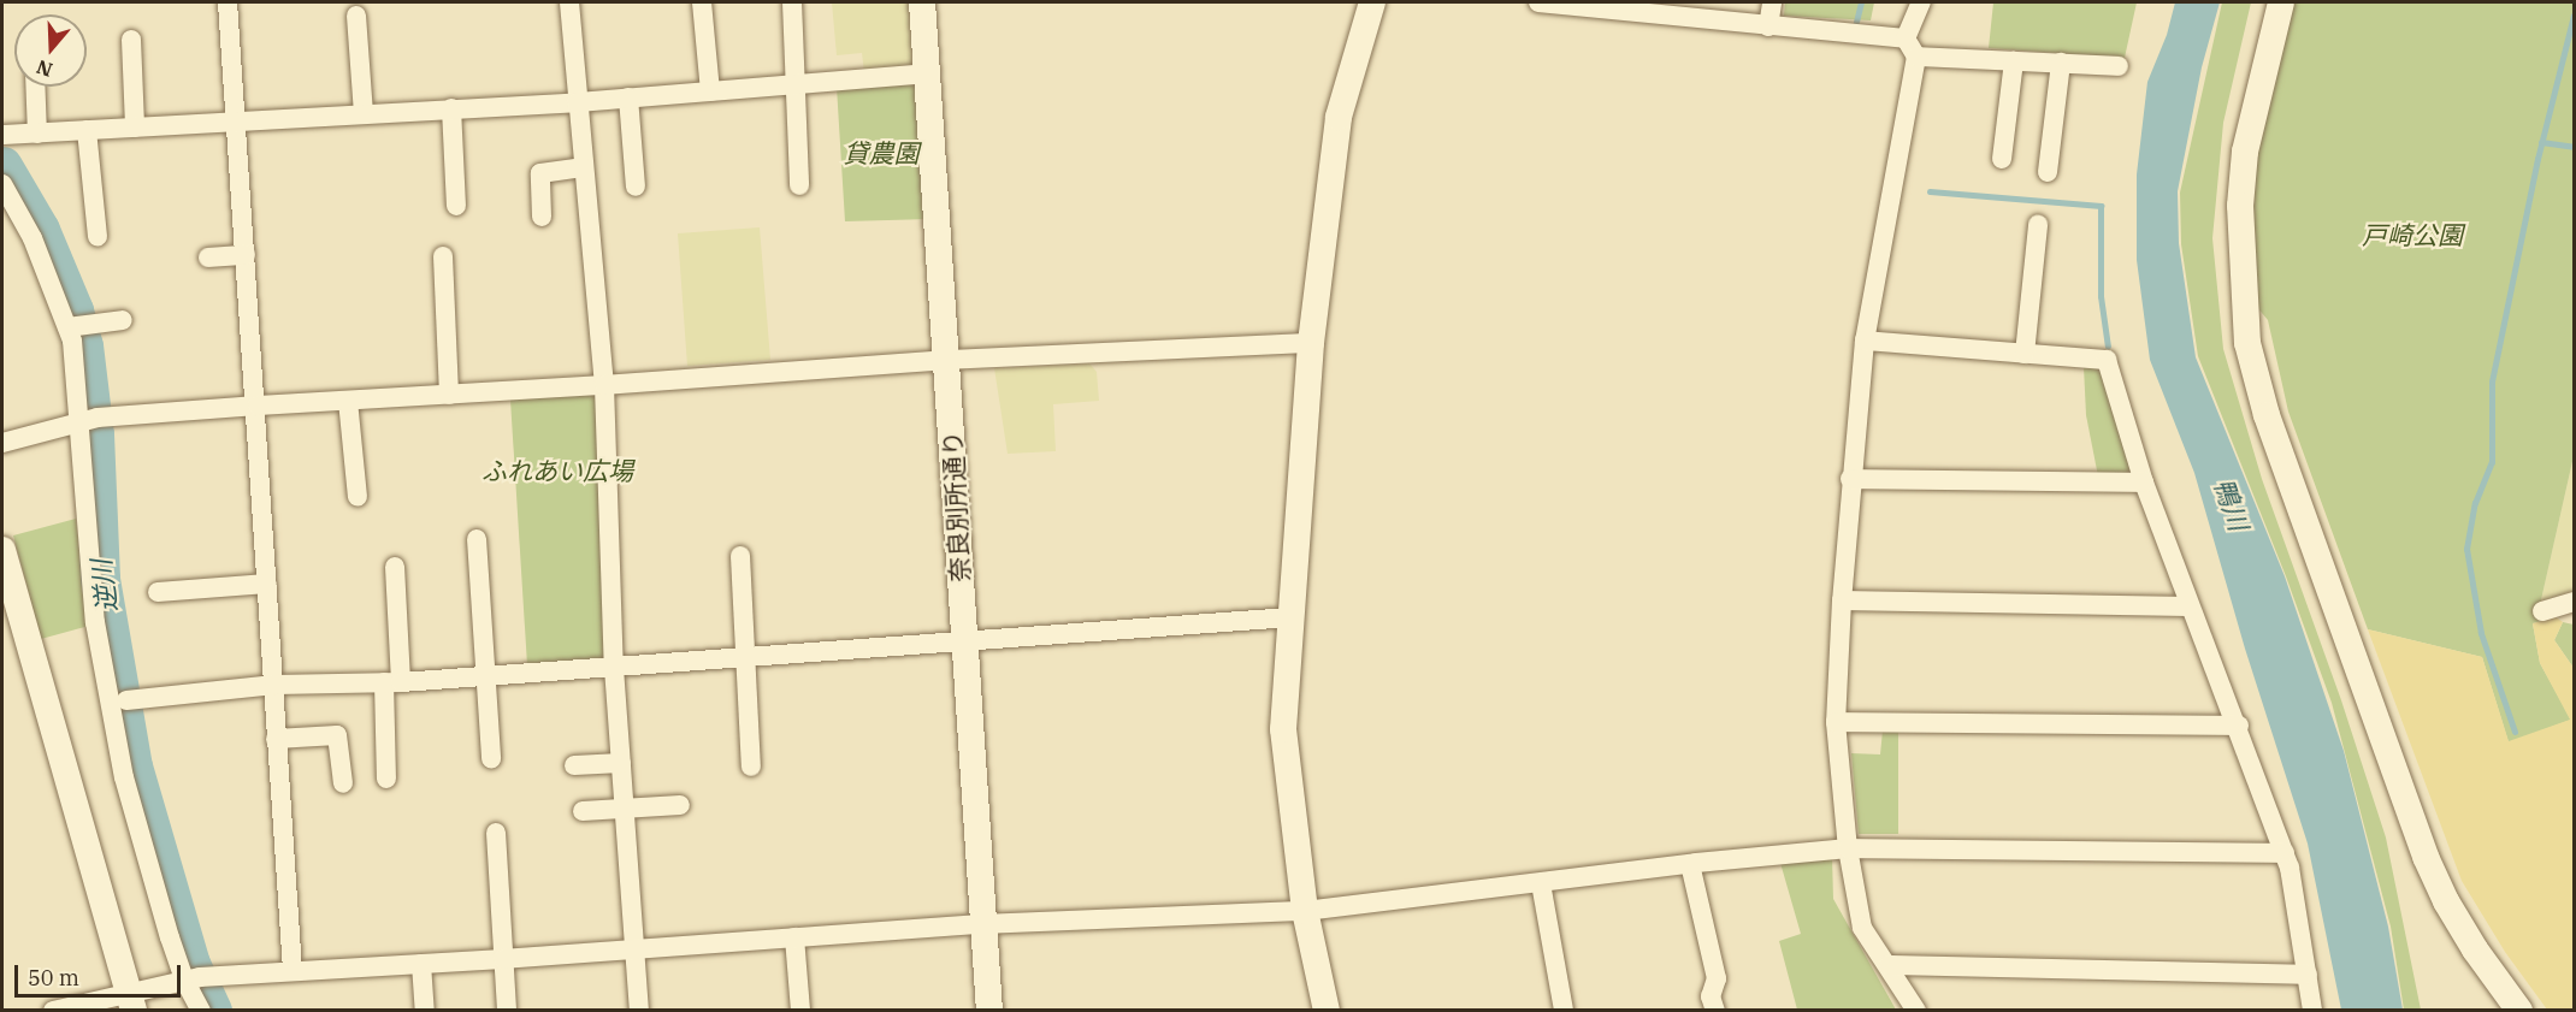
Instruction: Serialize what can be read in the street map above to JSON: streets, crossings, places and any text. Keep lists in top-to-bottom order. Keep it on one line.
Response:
{"streets":{"street":["奈良別所通り"]},"water":["鴨川","逆川"],"parks":["貸農園","戸崎公園","ふれあい広場"],"scale_bar":"50 m","north":"bottom"}
